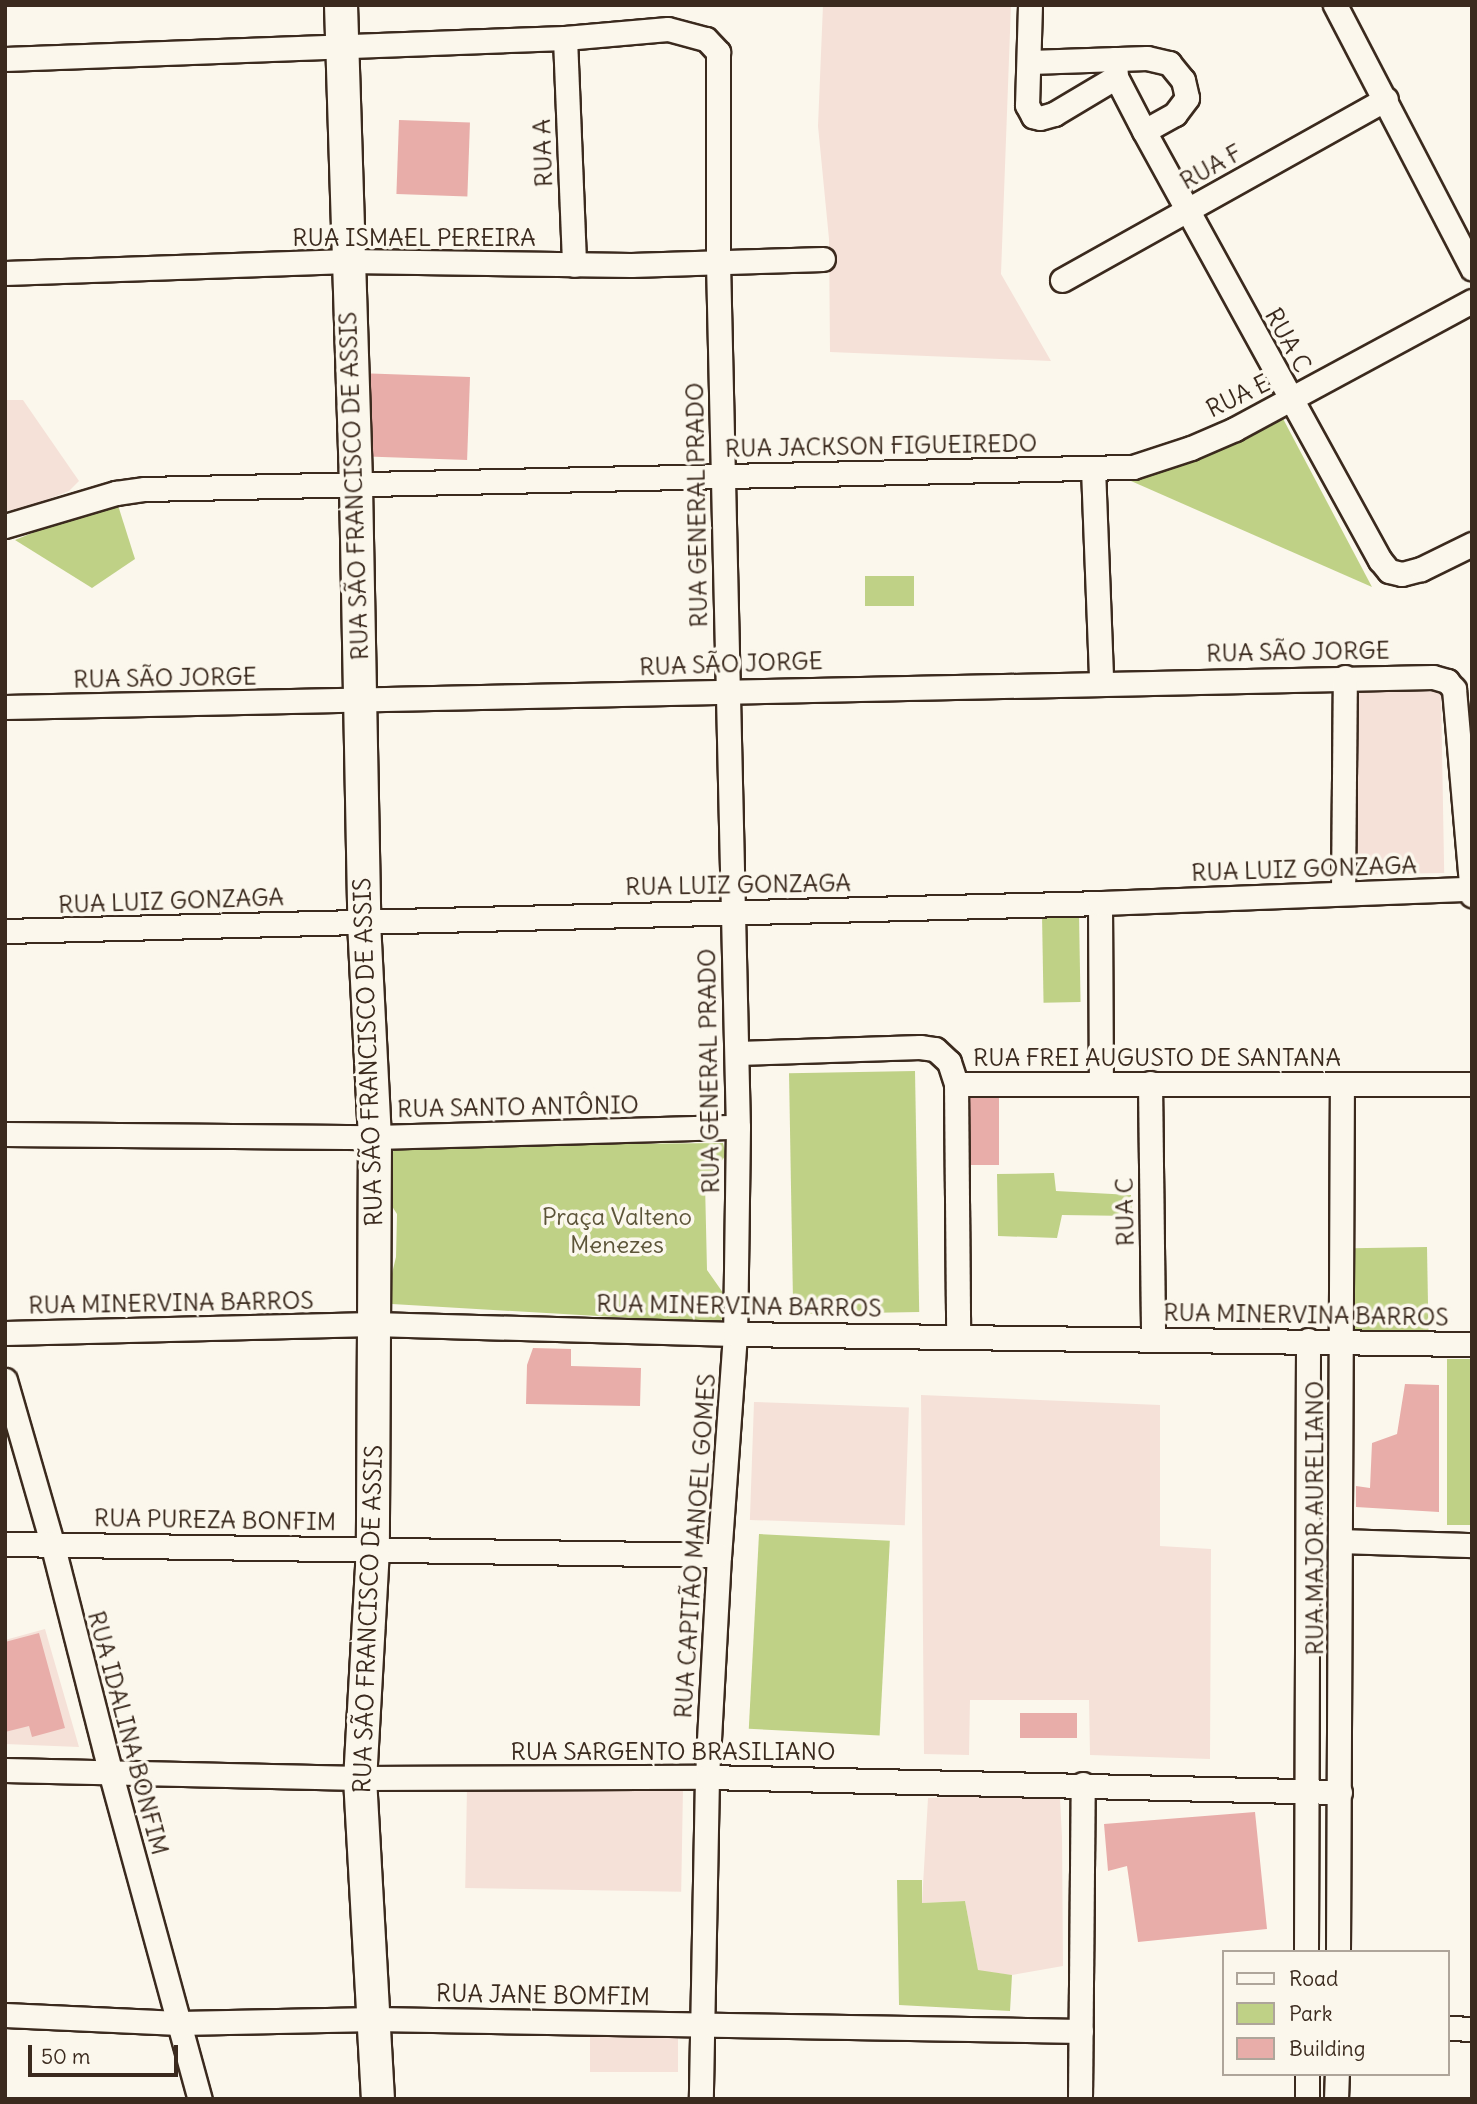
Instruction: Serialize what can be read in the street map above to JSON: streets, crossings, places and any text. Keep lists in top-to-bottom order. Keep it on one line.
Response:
{"streets":{"street":["RUA A","RUA F","RUA ISMAEL PEREIRA","RUA C","RUA E","RUA JACKSON FIGUEIREDO","RUA SÃO FRANCISCO DE ASSIS","RUA GENERAL PRADO","RUA SÃO JORGE","RUA LUIZ GONZAGA","RUA FREI AUGUSTO DE SANTANA","RUA SANTO ANTÔNIO","RUA MINERVINA BARROS","RUA MAJOR AURELIANO","RUA PUREZA BONFIM","RUA CAPITÃO MANOEL GOMES","RUA IDALINA BONFIM","RUA SARGENTO BRASILIANO","RUA JANE BOMFIM"]},"crossings":[["RUA A","RUA ISMAEL PEREIRA"],["RUA A","RUA GENERAL PRADO"],["RUA F","RUA C"],["RUA ISMAEL PEREIRA","RUA SÃO FRANCISCO DE ASSIS"],["RUA ISMAEL PEREIRA","RUA GENERAL PRADO"],["RUA C","RUA E"],["RUA C","RUA FREI AUGUSTO DE SANTANA"],["RUA C","RUA MINERVINA BARROS"],["RUA E","RUA JACKSON FIGUEIREDO"],["RUA JACKSON FIGUEIREDO","RUA SÃO FRANCISCO DE ASSIS"],["RUA JACKSON FIGUEIREDO","RUA GENERAL PRADO"],["RUA SÃO FRANCISCO DE ASSIS","RUA SÃO JORGE"],["RUA SÃO FRANCISCO DE ASSIS","RUA LUIZ GONZAGA"],["RUA SÃO FRANCISCO DE ASSIS","RUA SANTO ANTÔNIO"],["RUA SÃO FRANCISCO DE ASSIS","RUA MINERVINA BARROS"],["RUA SÃO FRANCISCO DE ASSIS","RUA PUREZA BONFIM"],["RUA SÃO FRANCISCO DE ASSIS","RUA SARGENTO BRASILIANO"],["RUA SÃO FRANCISCO DE ASSIS","RUA JANE BOMFIM"],["RUA GENERAL PRADO","RUA SÃO JORGE"],["RUA GENERAL PRADO","RUA LUIZ GONZAGA"],["RUA GENERAL PRADO","RUA FREI AUGUSTO DE SANTANA"],["RUA GENERAL PRADO","RUA SANTO ANTÔNIO"],["RUA GENERAL PRADO","RUA MINERVINA BARROS"],["RUA GENERAL PRADO","RUA CAPITÃO MANOEL GOMES"],["RUA SÃO JORGE","RUA LUIZ GONZAGA"],["RUA FREI AUGUSTO DE SANTANA","RUA MAJOR AURELIANO"],["RUA MINERVINA BARROS","RUA MAJOR AURELIANO"],["RUA MINERVINA BARROS","RUA CAPITÃO MANOEL GOMES"],["RUA MAJOR AURELIANO","RUA SARGENTO BRASILIANO"],["RUA PUREZA BONFIM","RUA CAPITÃO MANOEL GOMES"],["RUA PUREZA BONFIM","RUA IDALINA BONFIM"],["RUA CAPITÃO MANOEL GOMES","RUA SARGENTO BRASILIANO"],["RUA CAPITÃO MANOEL GOMES","RUA JANE BOMFIM"],["RUA IDALINA BONFIM","RUA SARGENTO BRASILIANO"],["RUA IDALINA BONFIM","RUA JANE BOMFIM"]],"parks":["Praça Valteno Menezes"],"legend":["Road","Park","Building"],"scale_bar":"50 m"}
